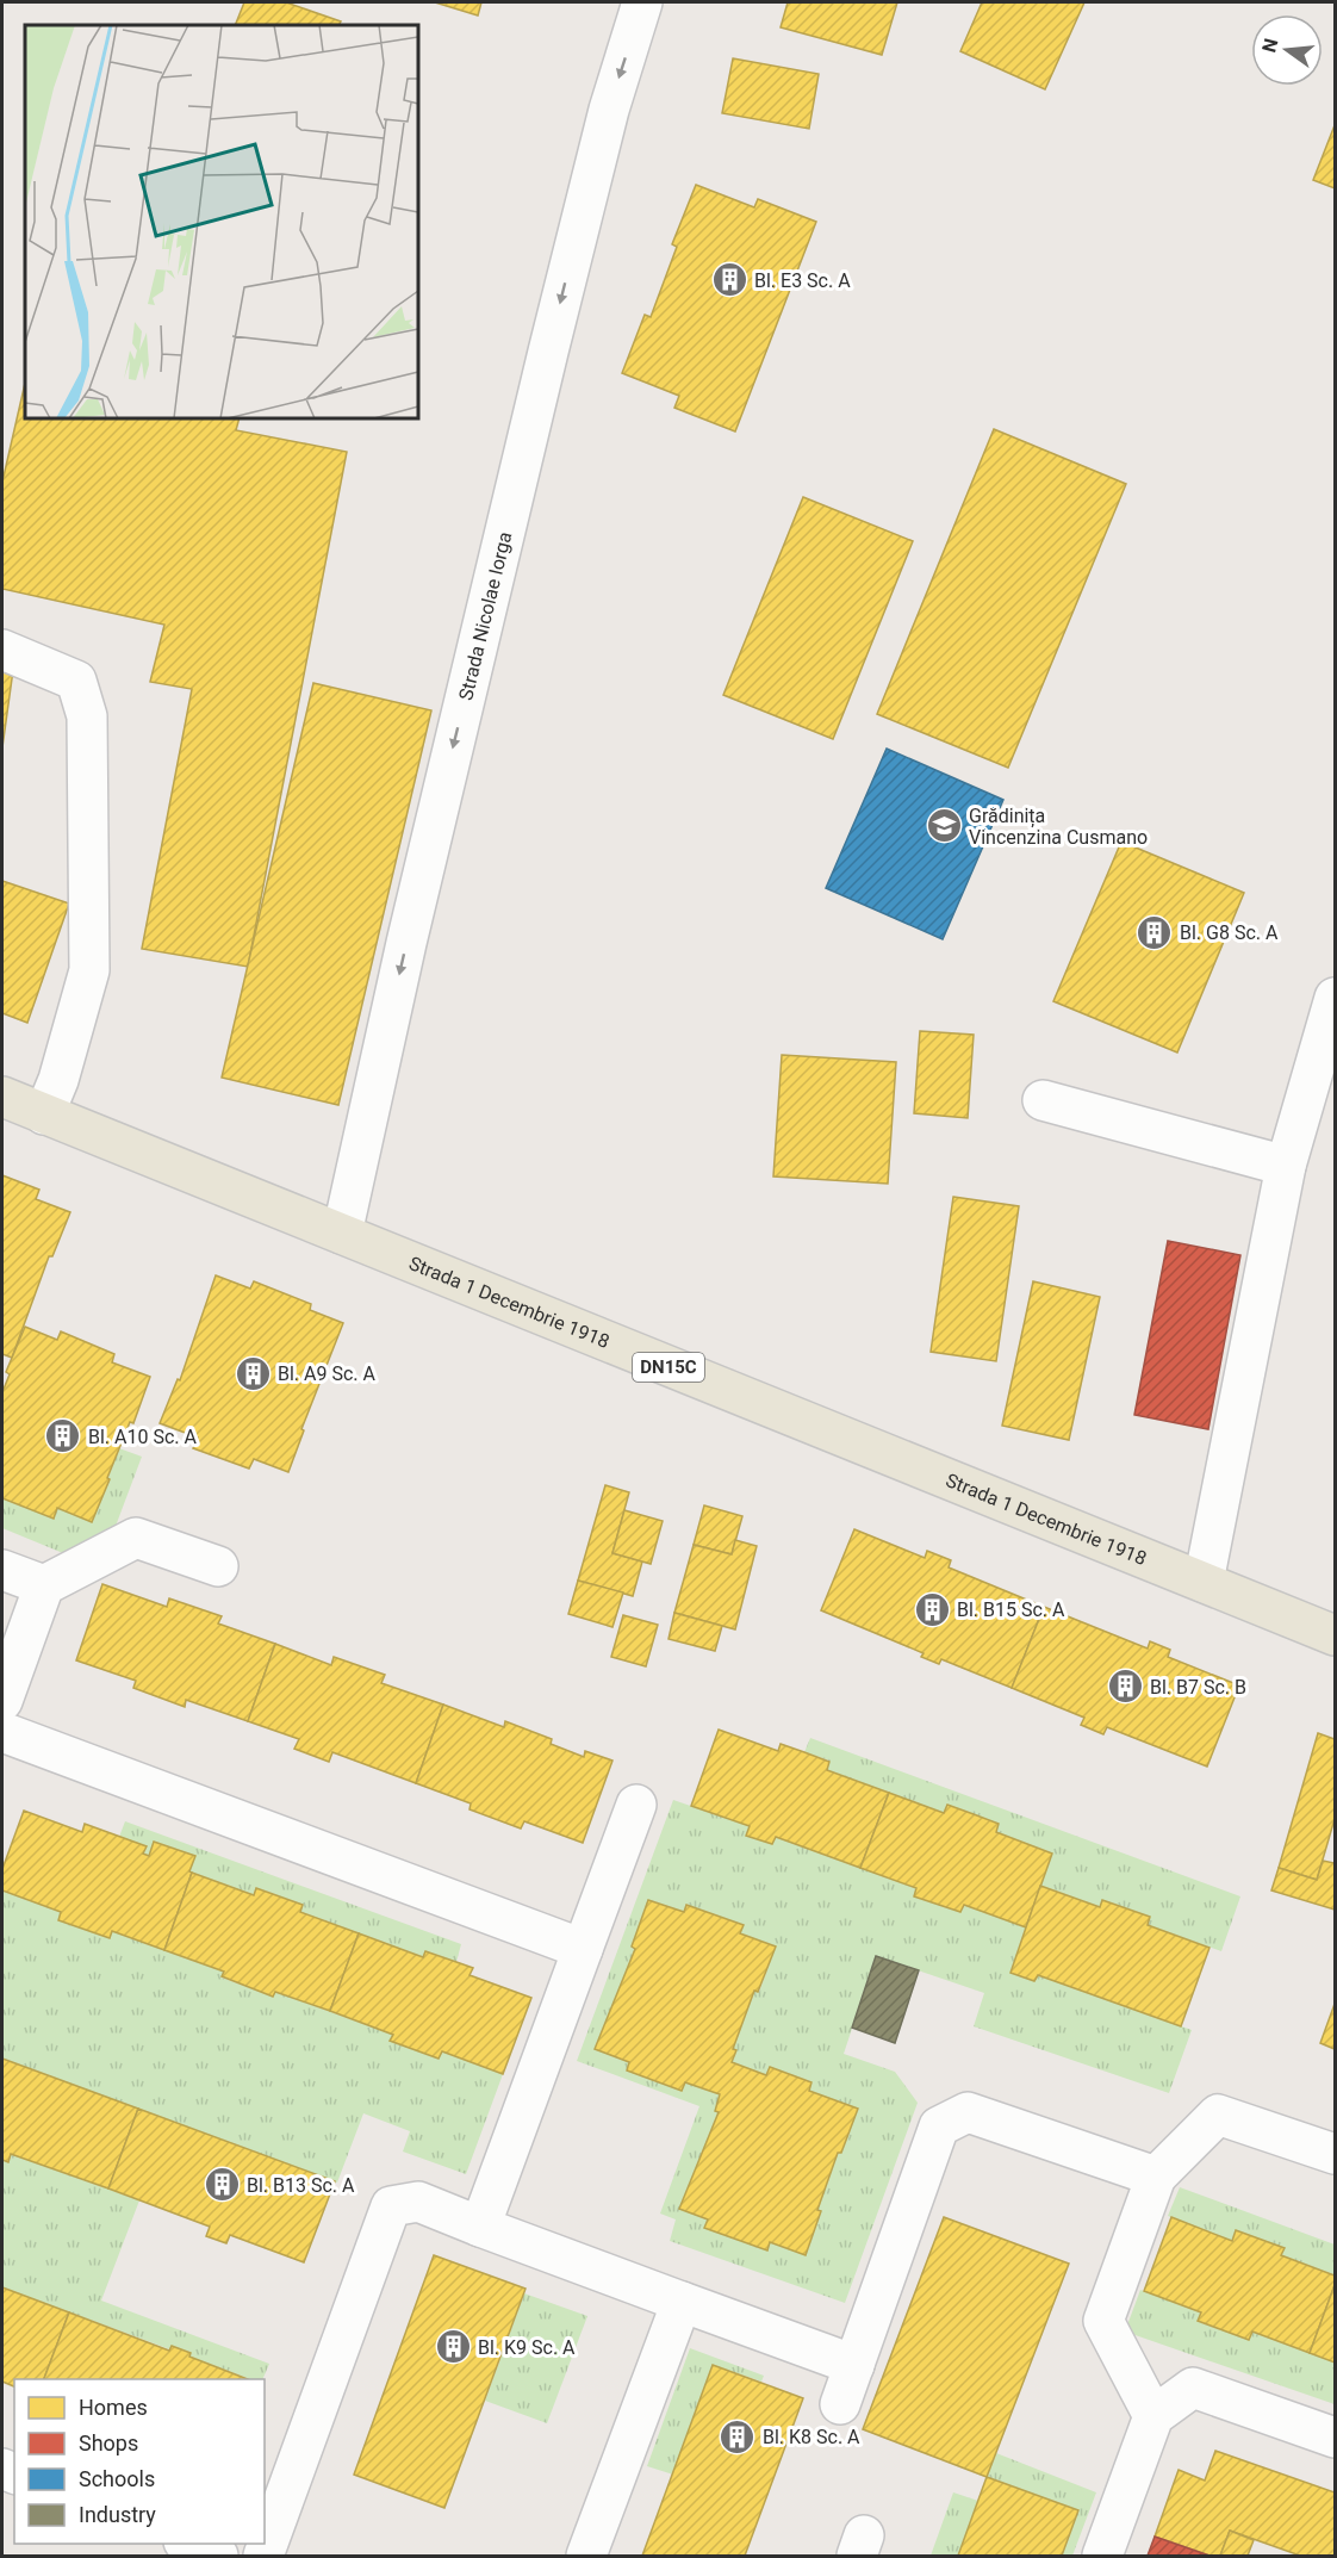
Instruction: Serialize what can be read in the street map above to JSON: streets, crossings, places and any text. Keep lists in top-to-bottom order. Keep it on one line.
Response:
{"streets":{"main road":["Strada 1 Decembrie 1918","DN15C"],"street":["Strada Nicolae Iorga"]},"crossings":[["Strada Nicolae Iorga","Strada 1 Decembrie 1918"]],"one_way":["Strada Nicolae Iorga"],"places":{"building":["Bl. E3 Sc. A","Bl. G8 Sc. A","Bl. A9 Sc. A","Bl. A10 Sc. A","Bl. B15 Sc. A","Bl. B7 Sc. B","Bl. B13 Sc. A","Bl. K9 Sc. A","Bl. K8 Sc. A"],"school or university":["Grădinița Vincenzina Cusmano"]},"legend":["Homes","Shops","Schools","Industry"],"north":"left"}
